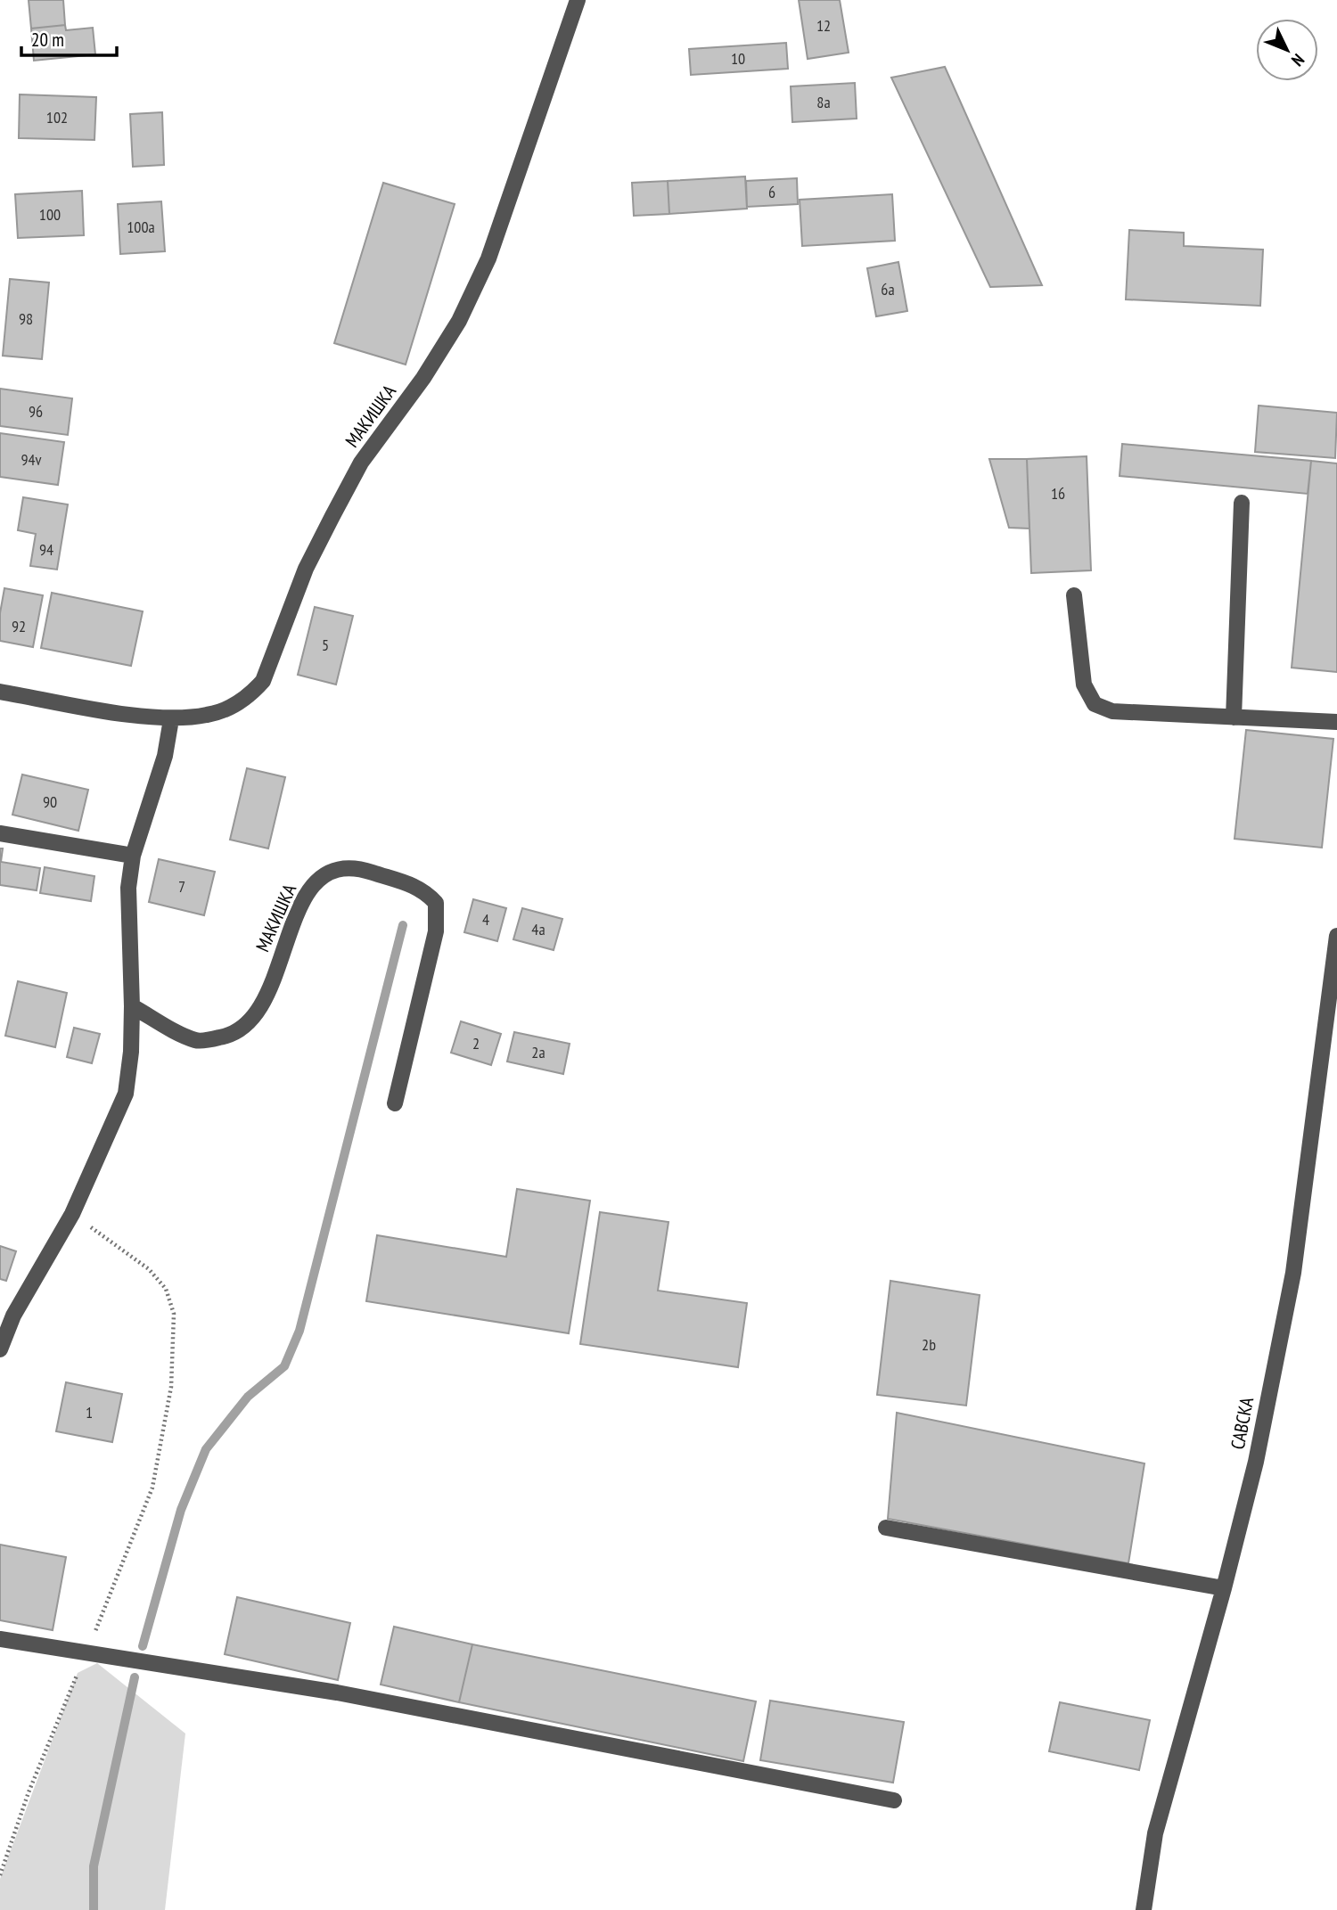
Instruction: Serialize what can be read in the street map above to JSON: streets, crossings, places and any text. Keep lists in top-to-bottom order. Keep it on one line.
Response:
{"streets":{"street":["МАКИШКА","САВСКА"]},"house_numbers":["12","10","8a","102","6","100","100a","6a","98","96","94v","16","94","92","5","90","7","4","4a","2","2a","2b","1"],"scale_bar":"20 m","north":"bottom right"}
